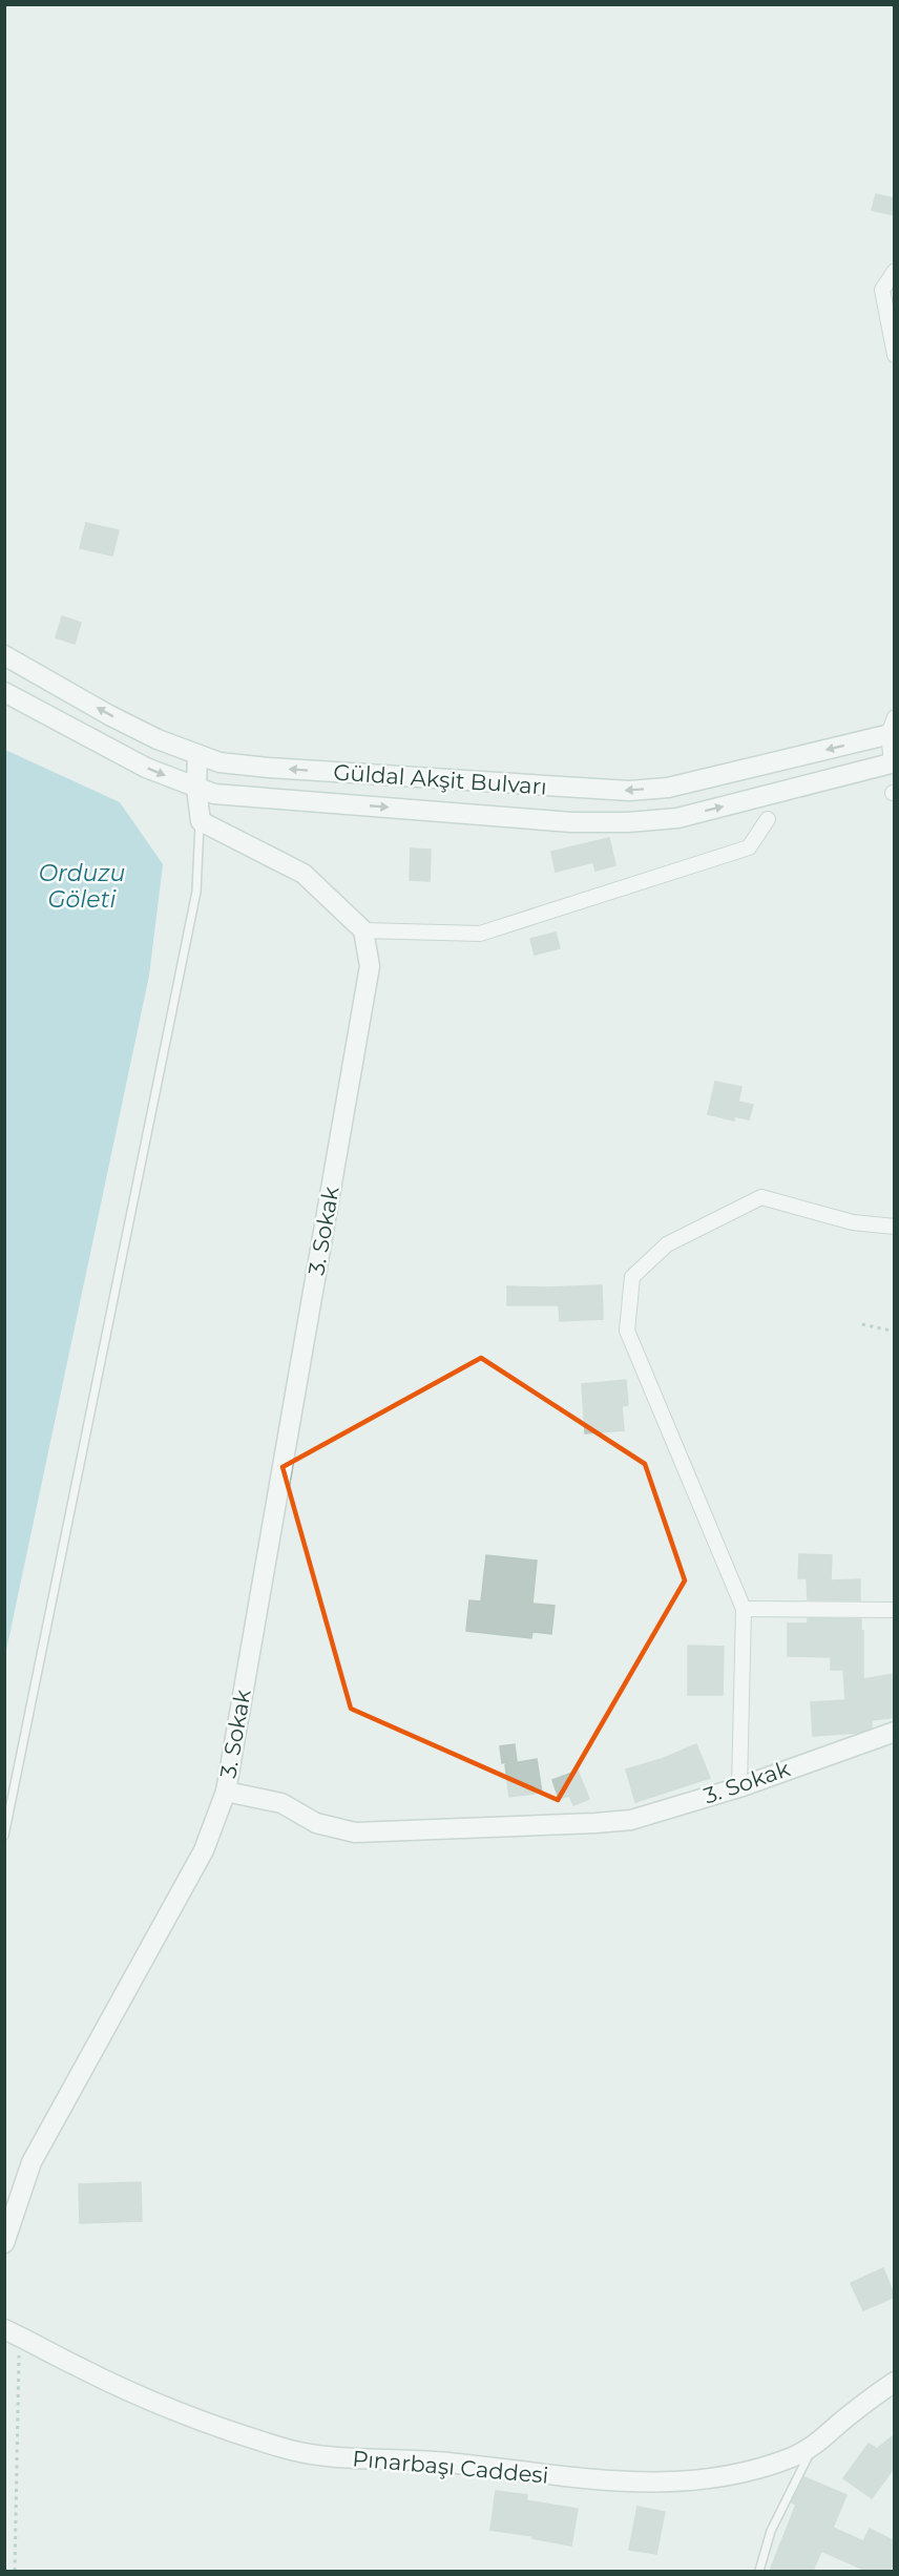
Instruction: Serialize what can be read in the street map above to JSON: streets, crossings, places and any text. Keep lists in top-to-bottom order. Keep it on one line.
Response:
{"streets":{"street":["Güldal Akşit Bulvarı","3. Sokak","Pınarbaşı Caddesi"]},"water":["Orduzu Göleti"]}
